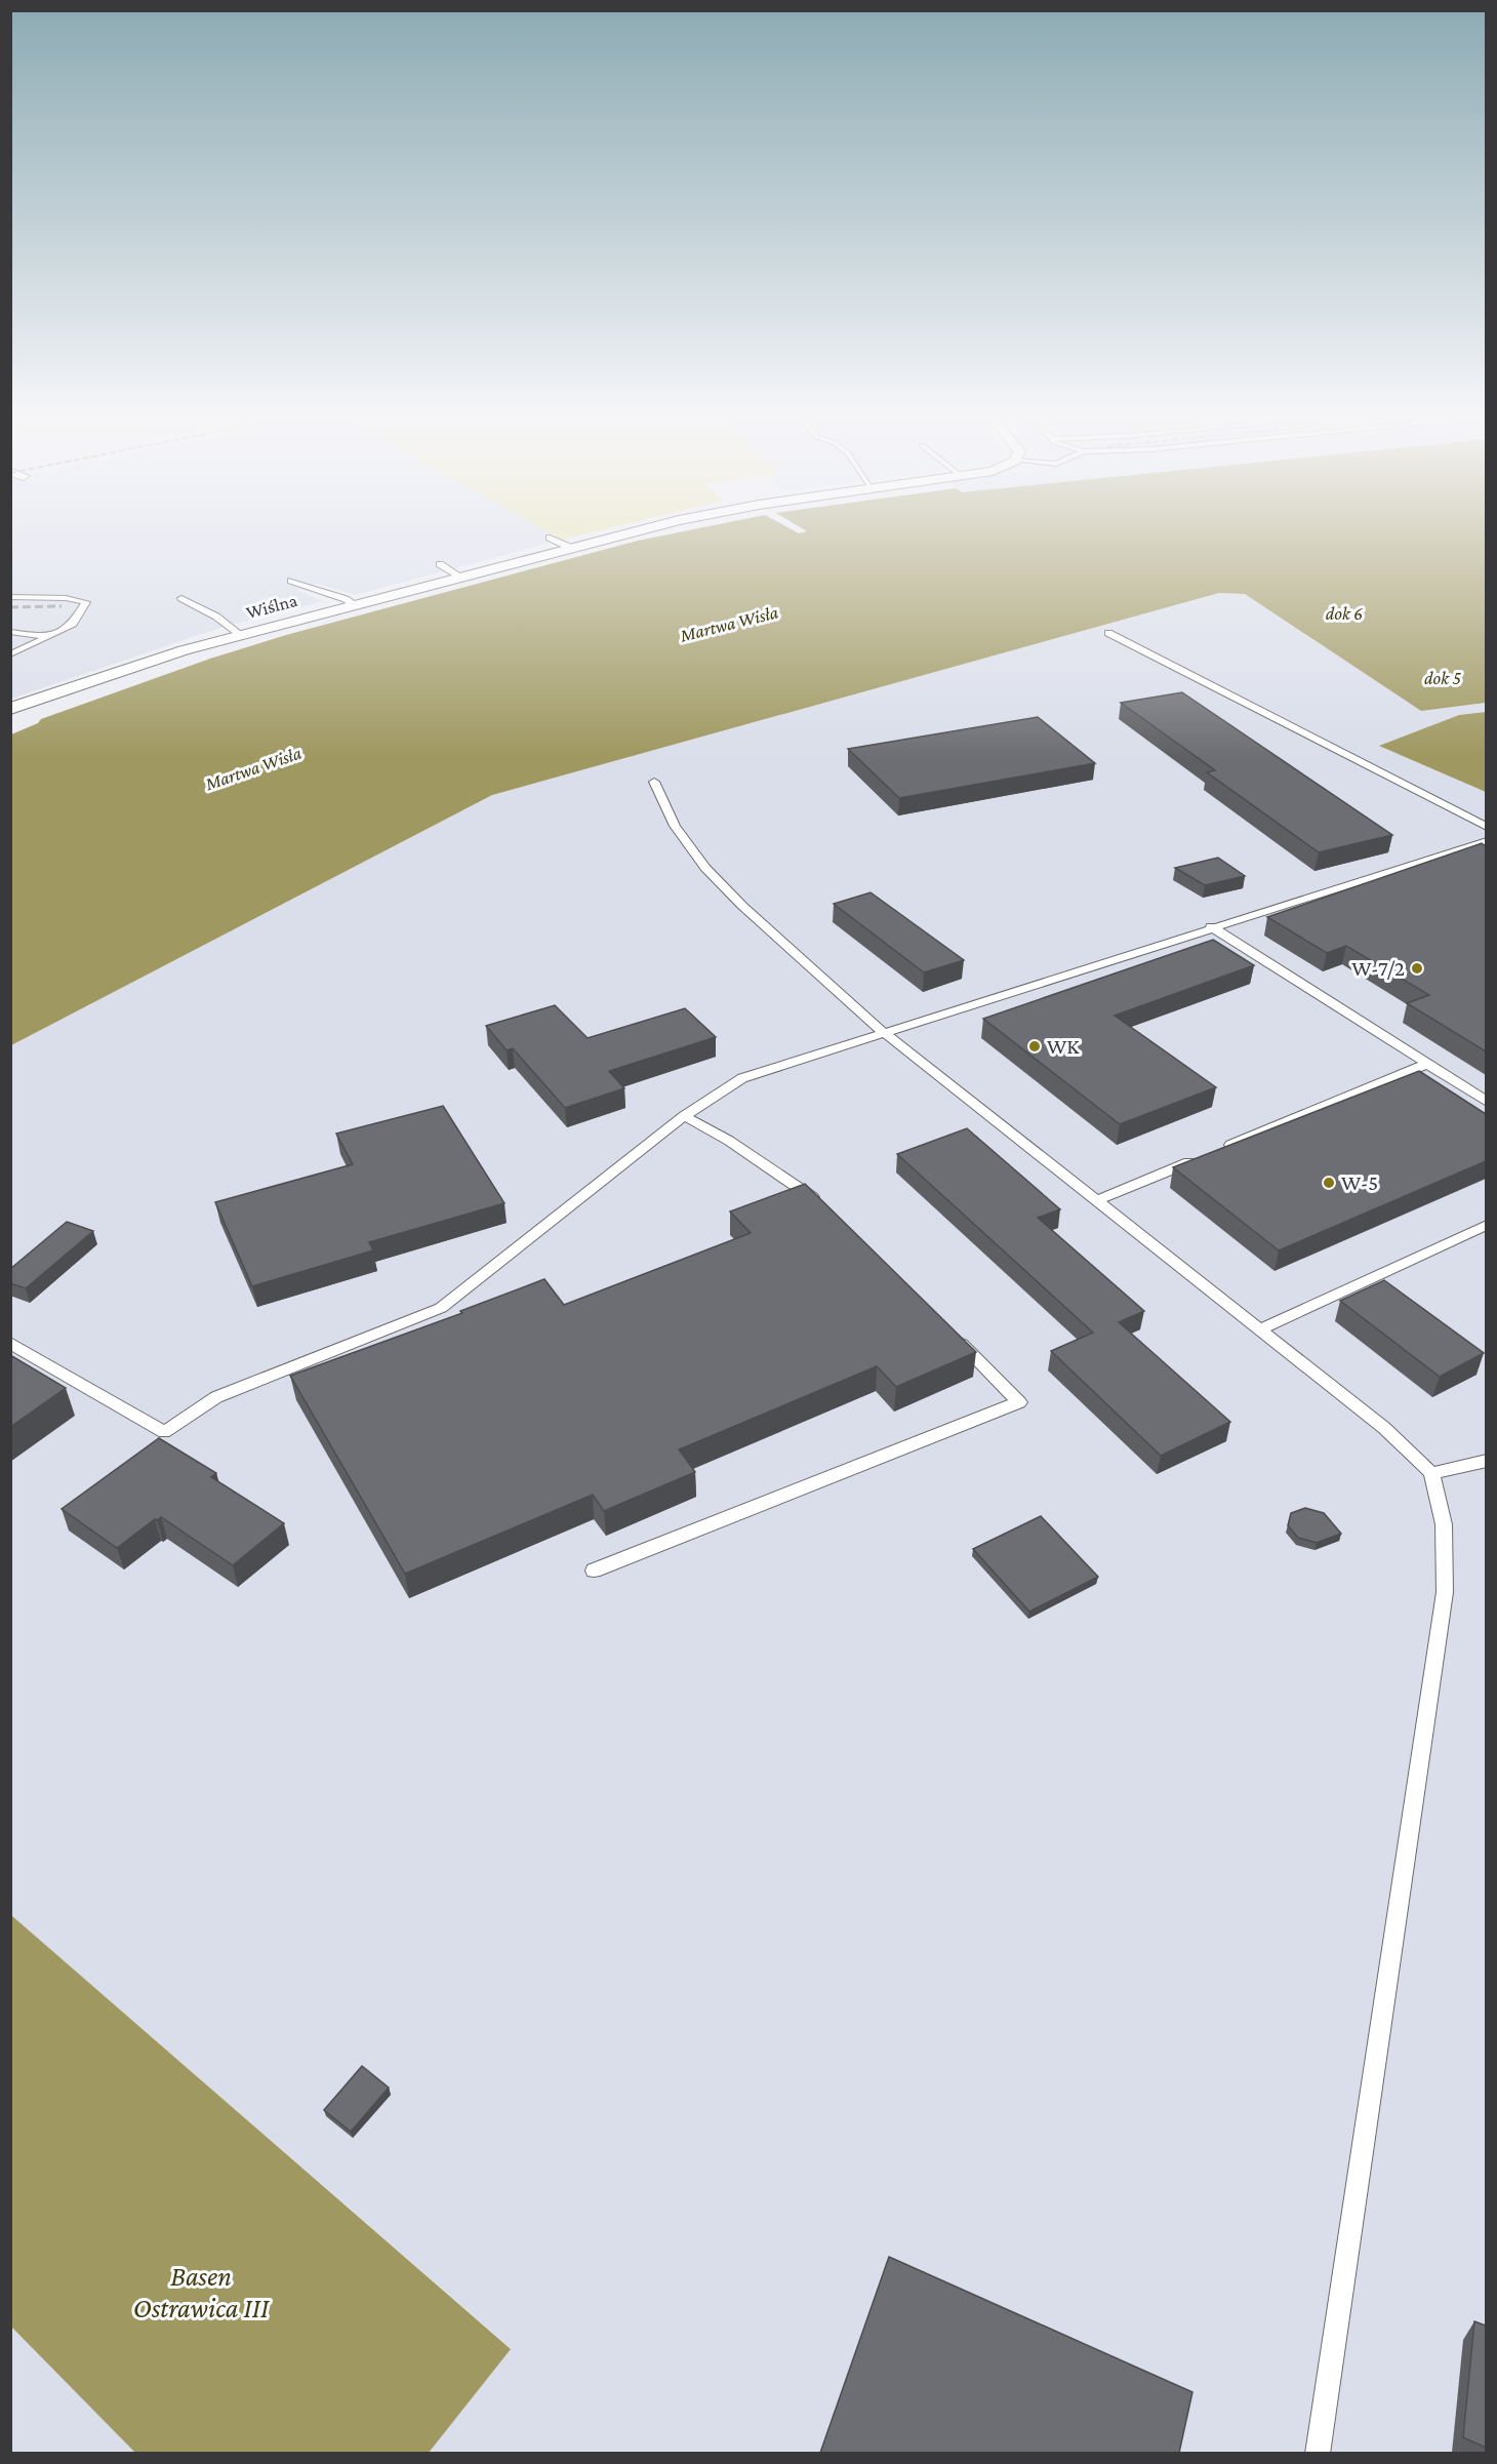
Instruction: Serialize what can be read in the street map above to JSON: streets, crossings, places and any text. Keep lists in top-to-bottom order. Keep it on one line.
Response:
{"streets":{"street":["Wiślna"]},"water":["dok 6","Martwa Wisła","dok 5","Basen Ostrawica III"],"places":["W-7/2","WK","W-5"]}
